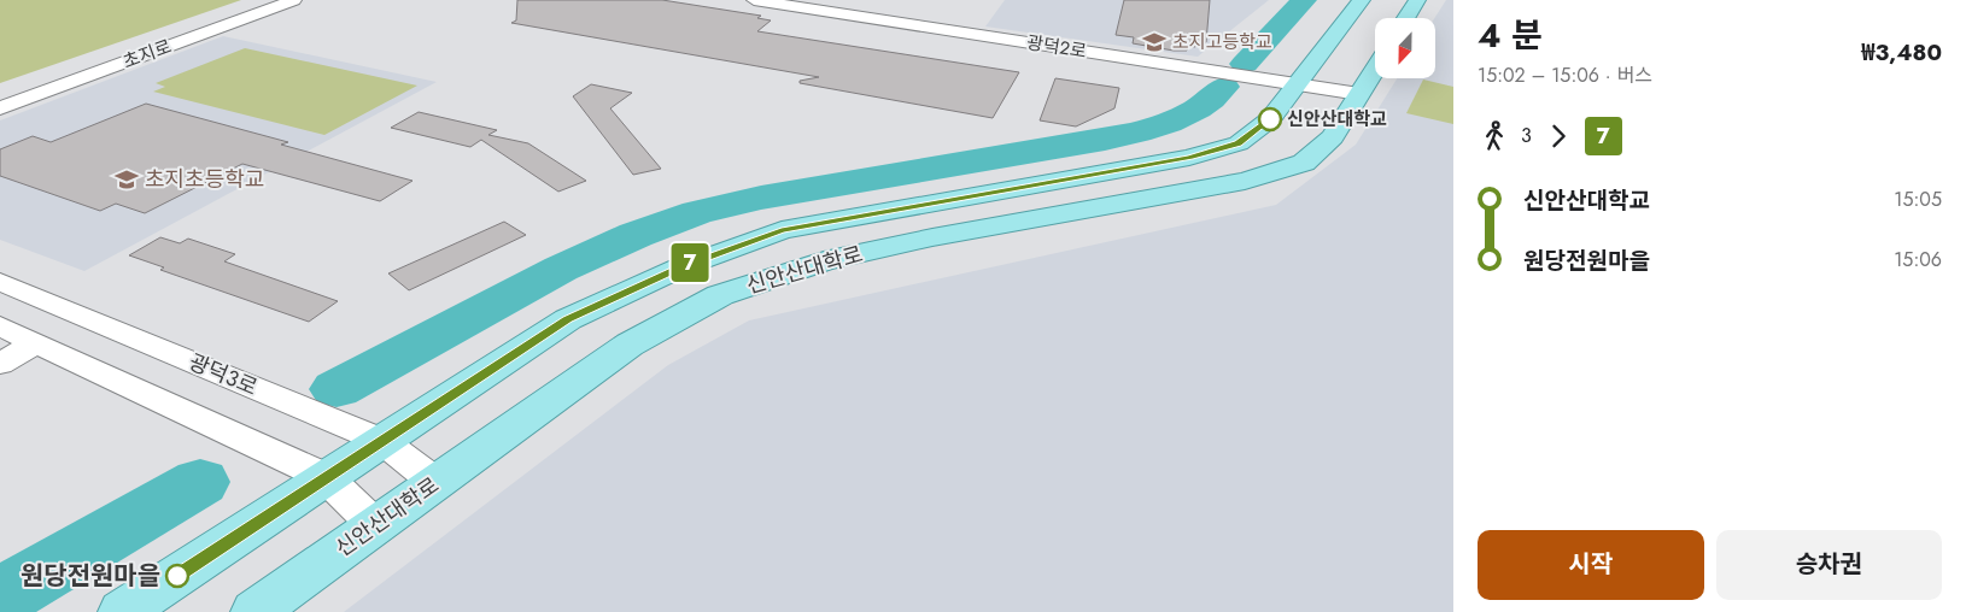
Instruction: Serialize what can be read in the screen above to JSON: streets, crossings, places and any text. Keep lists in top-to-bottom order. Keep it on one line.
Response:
{"streets":{"main road":["신안산대학로"],"street":["광덕2로","초지로","광덕3로"]},"crossings":[["광덕2로","신안산대학로"],["신안산대학로","광덕3로"]],"places":{"school or university":["초지고등학교","초지초등학교"],"other":["신안산대학교","원당전원마을"]},"lines":["bus line 7"],"north":"bottom","page":{"on_map":"7","heading":["4 분","15:02 – 15:06 · 버스","₩3,480"],"legs":["3","7"],"list":[{"name":"신안산대학교","value":"15:05"},{"name":"원당전원마을","value":"15:06"}],"buttons":["시작","승차권"]}}
